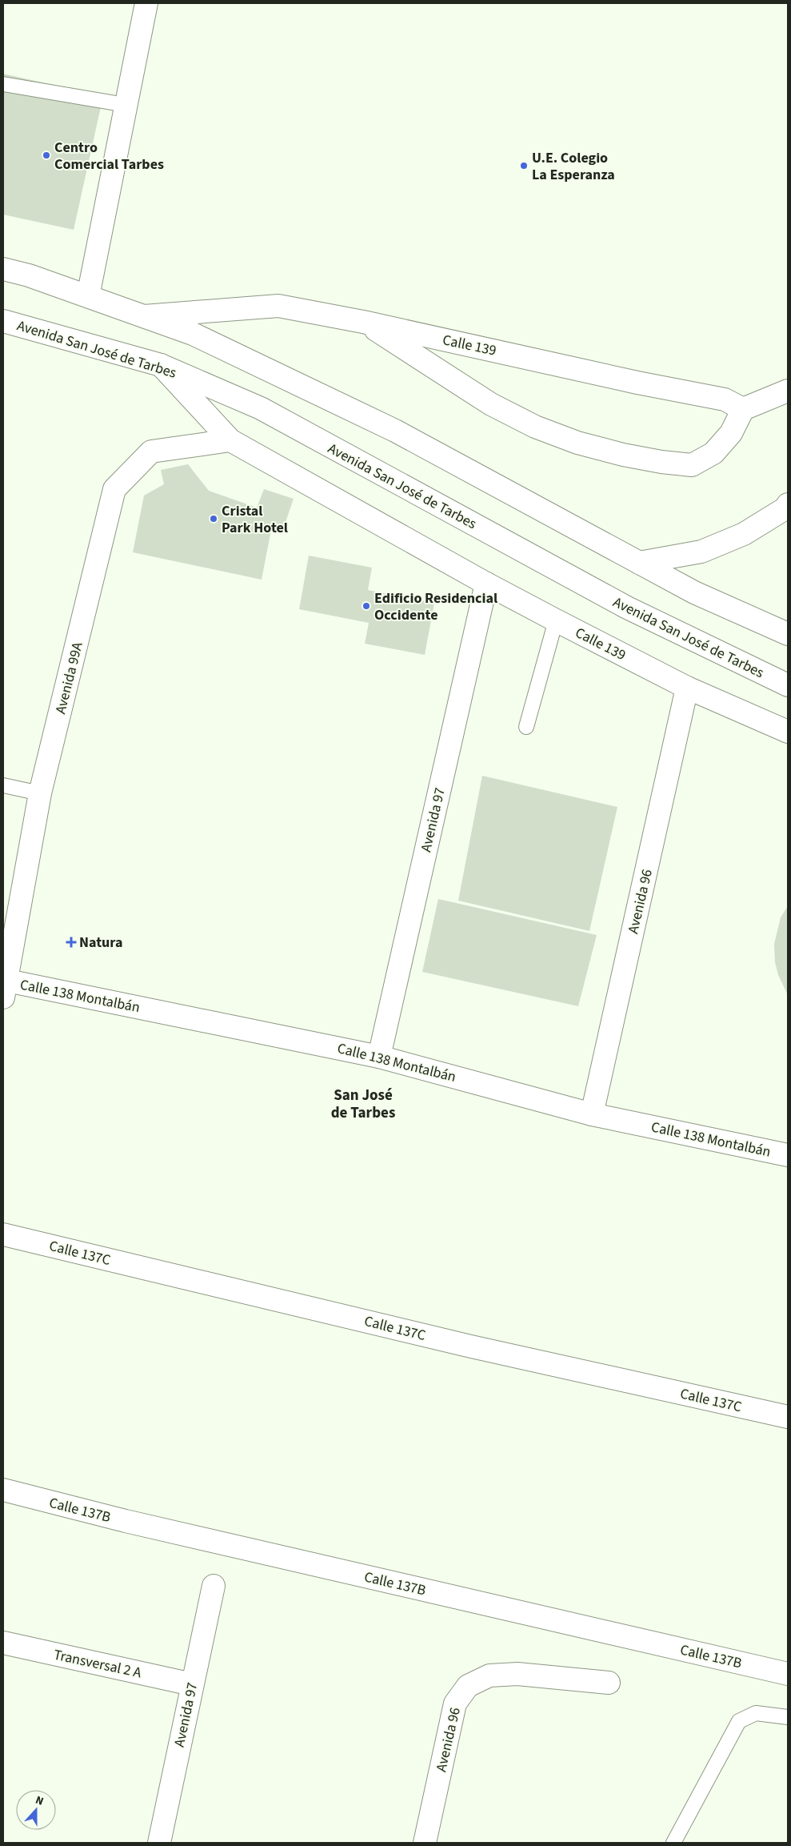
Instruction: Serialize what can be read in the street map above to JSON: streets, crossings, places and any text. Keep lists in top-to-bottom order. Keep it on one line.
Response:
{"streets":{"street":["Calle 139","Avenida San José de Tarbes","Avenida 99A","Avenida 97","Avenida 96","Calle 138 Montalbán","Calle 137C","Calle 137B","Transversal 2 A"]},"crossings":[["Calle 139","Avenida San José de Tarbes"],["Calle 139","Avenida 99A"],["Calle 139","Avenida 97"],["Calle 139","Avenida 96"],["Avenida 99A","Calle 138 Montalbán"],["Avenida 97","Calle 138 Montalbán"],["Avenida 97","Transversal 2 A"],["Avenida 96","Calle 138 Montalbán"]],"districts":["San José de Tarbes"],"places":{"other":["Centro Comercial Tarbes","U.E. Colegio La Esperanza","Cristal Park Hotel","Edificio Residencial Occidente"],"health":["Natura"]},"north":"top"}
